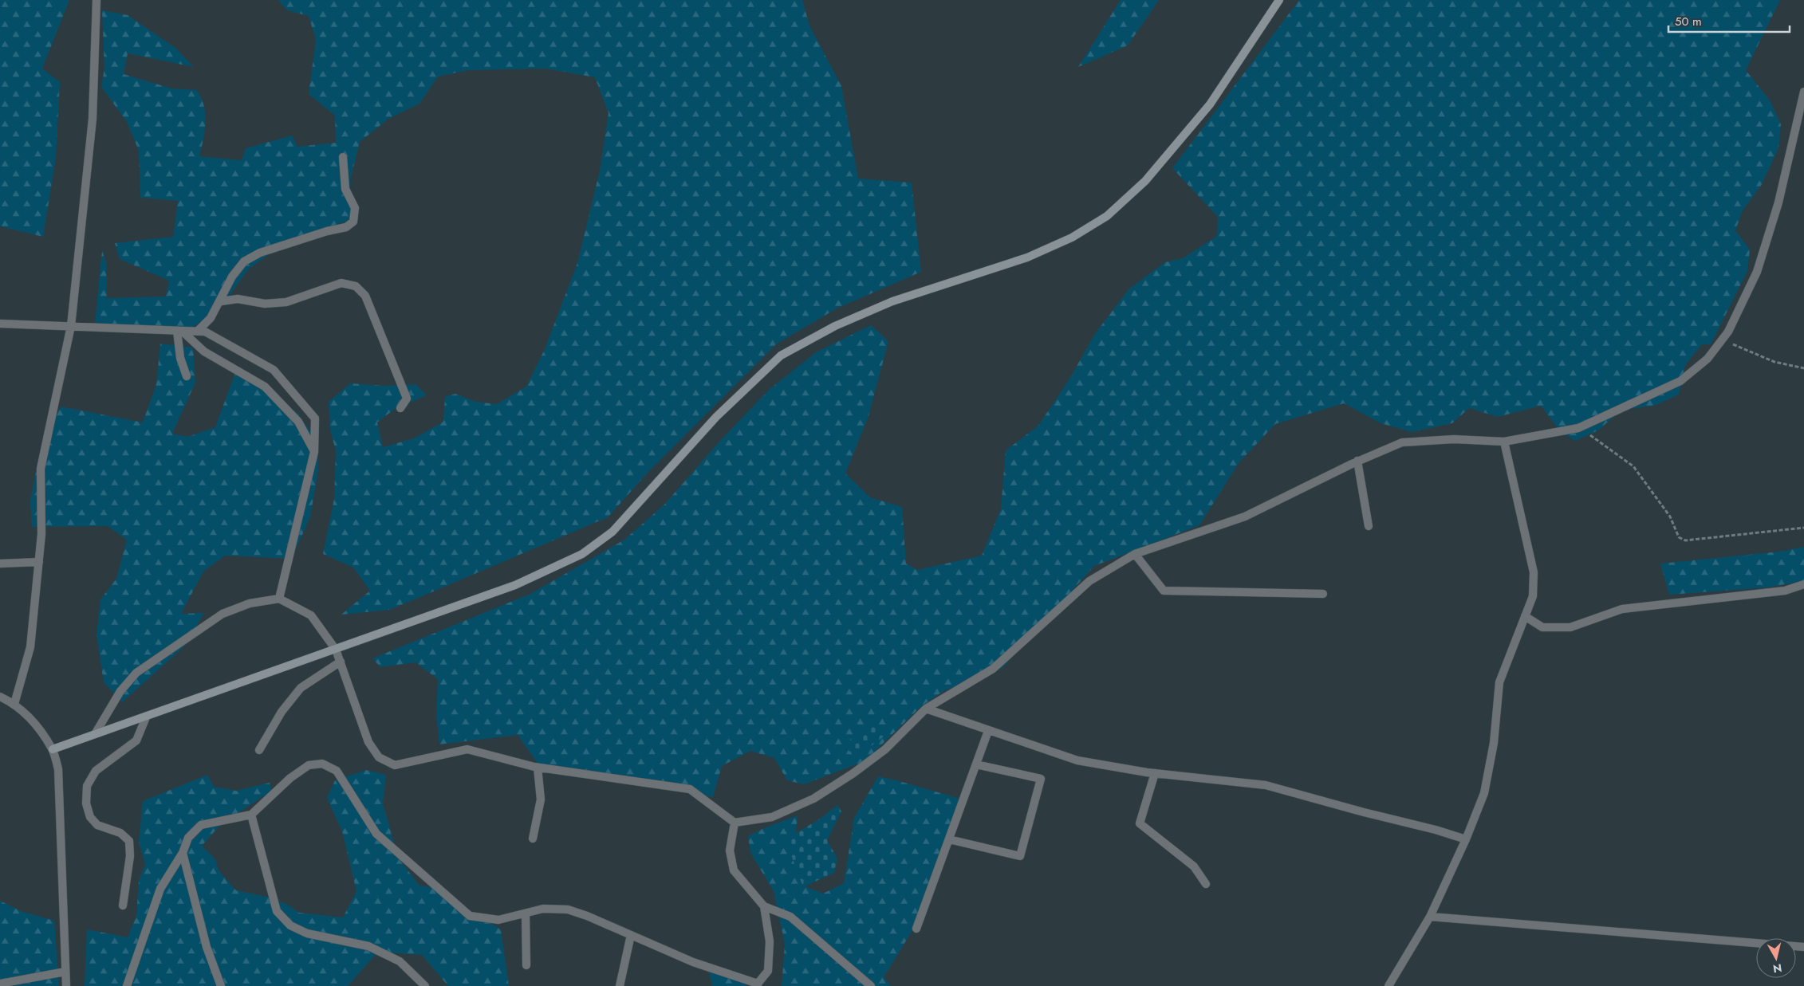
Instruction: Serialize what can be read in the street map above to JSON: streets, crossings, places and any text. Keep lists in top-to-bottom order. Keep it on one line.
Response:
{"scale_bar":"50 m","north":"bottom"}
